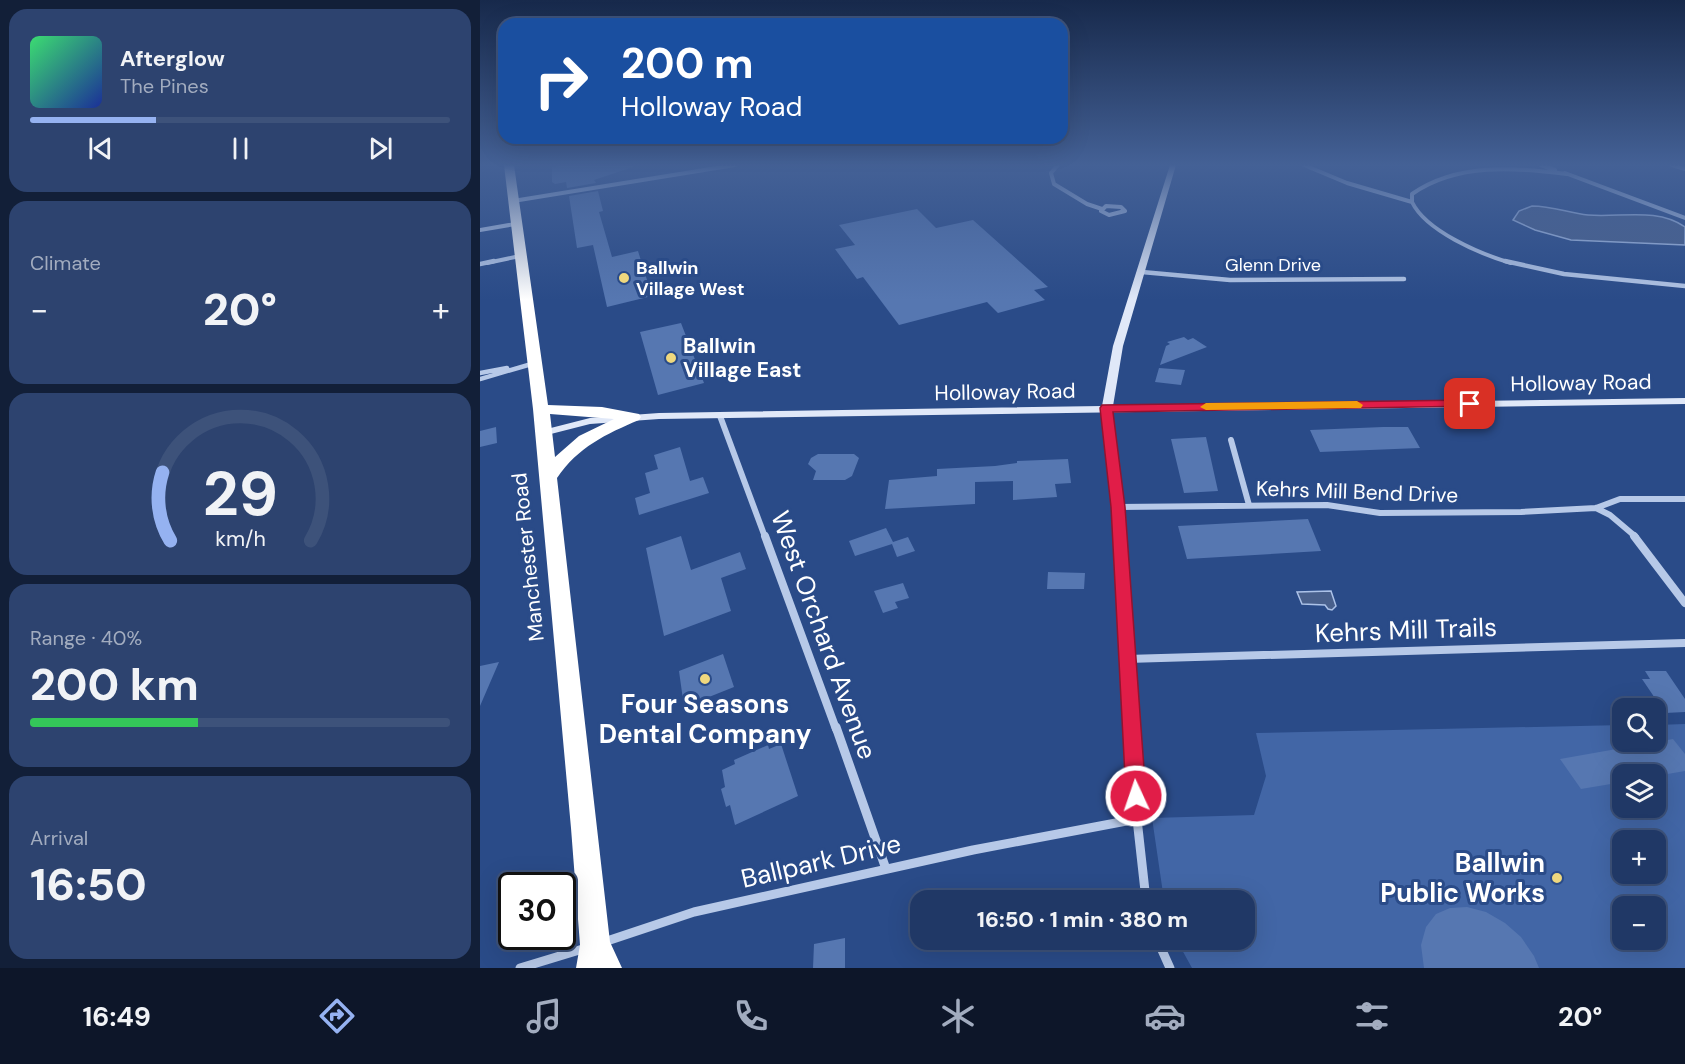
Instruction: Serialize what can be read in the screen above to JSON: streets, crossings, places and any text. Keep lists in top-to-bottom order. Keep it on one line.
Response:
{"streets":{"highway":["Manchester Road"],"street":["Glenn Drive","Holloway Road","Kehrs Mill Bend Drive","Kehrs Mill Trails","West Orchard Avenue","Ballpark Drive"]},"crossings":[["Holloway Road","Manchester Road"],["Holloway Road","West Orchard Avenue"],["Manchester Road","Ballpark Drive"],["West Orchard Avenue","Ballpark Drive"]],"places":["Ballwin Village West","Ballwin Village East","Four Seasons Dental Company","Ballwin Public Works"],"page":{"turn":["200 m","Holloway Road"],"song":["Afterglow","The Pines"],"tile":["Climate",["Range · 40%","200 km"],["Arrival","16:50"]],"heat":["−","20°","+"],"map_buttons":["+","−"],"limit":"30","trip":"16:50 · 1 min · 380 m","tabs":["16:49","20°"],"gauge":["29","km/h"]}}
